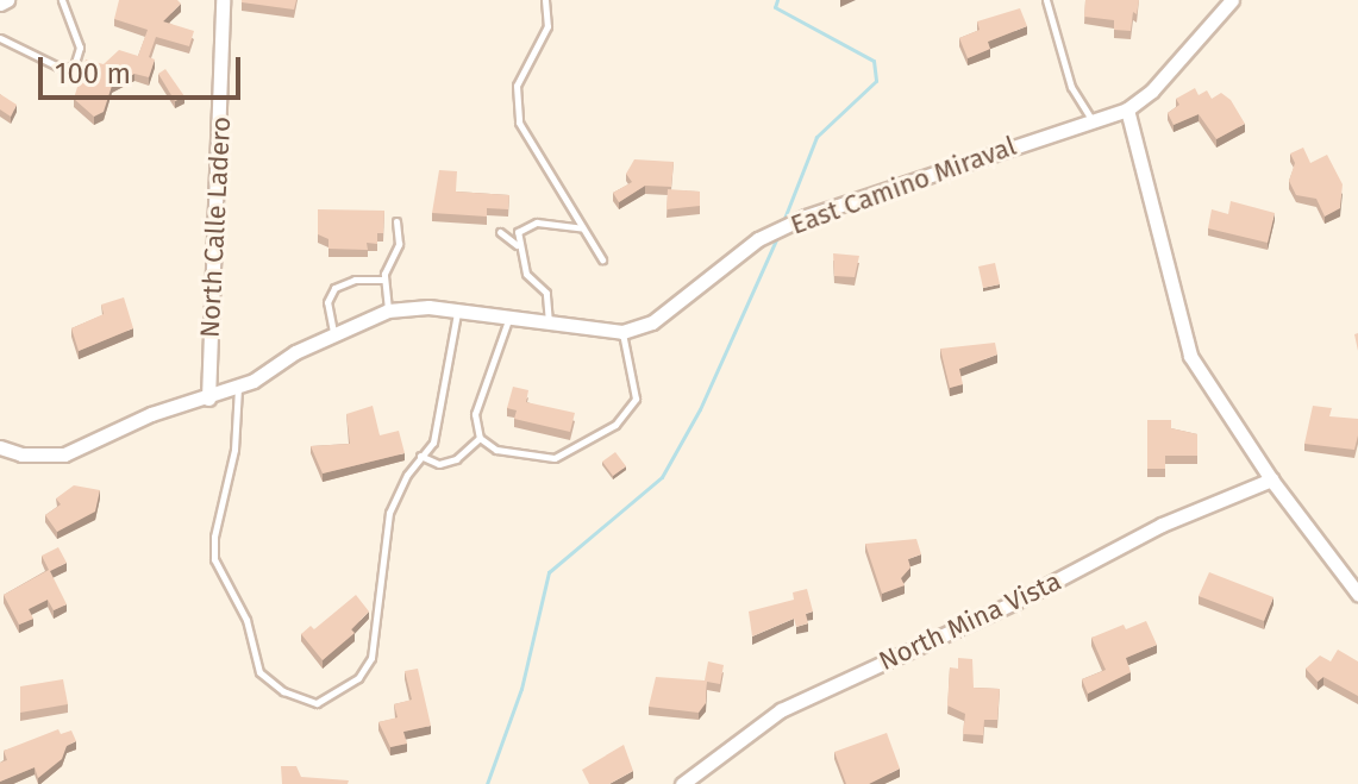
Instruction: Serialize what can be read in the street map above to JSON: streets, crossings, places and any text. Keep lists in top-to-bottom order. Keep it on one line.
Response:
{"streets":{"street":["East Camino Miraval","North Calle Ladero","North Mina Vista"]},"scale_bar":"100 m"}
